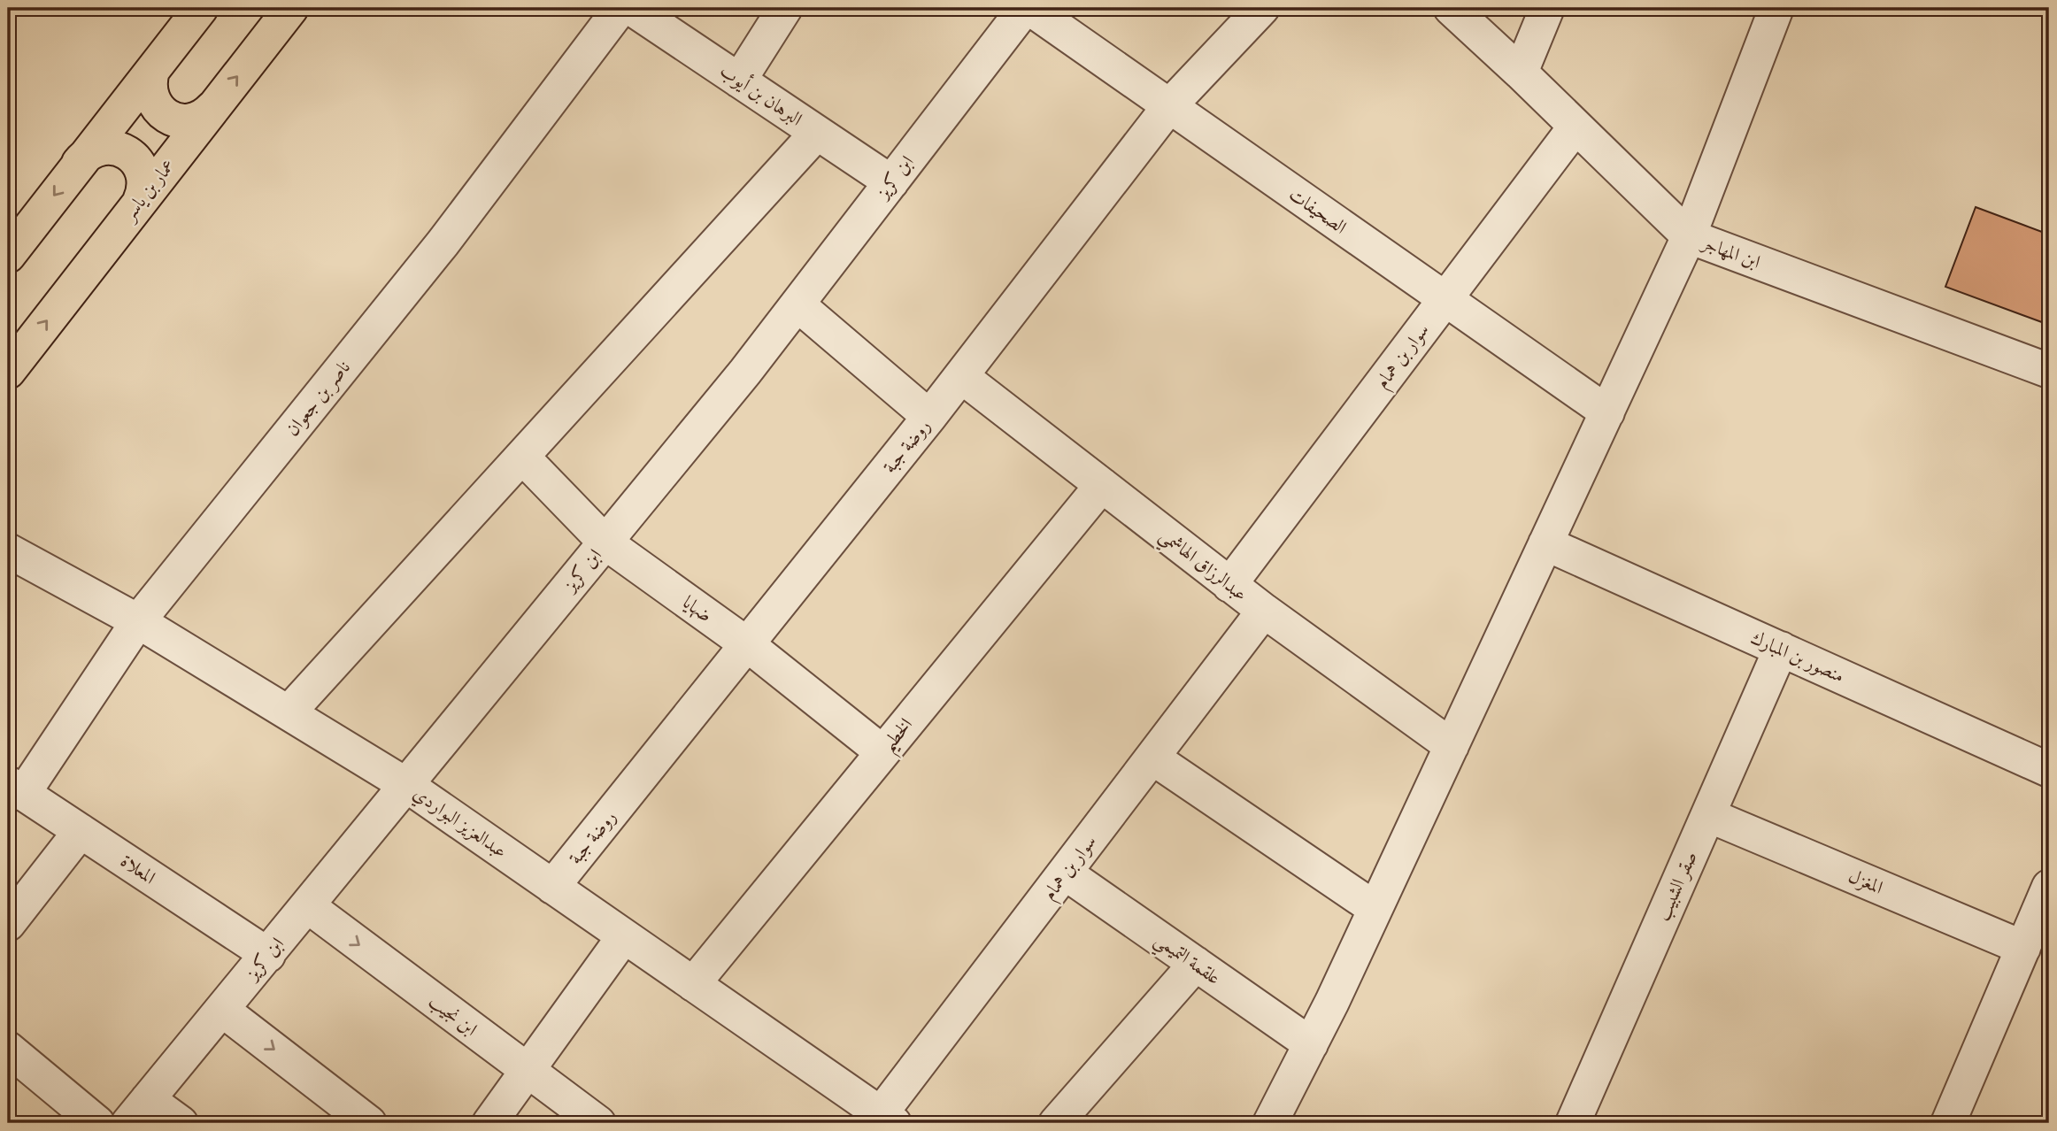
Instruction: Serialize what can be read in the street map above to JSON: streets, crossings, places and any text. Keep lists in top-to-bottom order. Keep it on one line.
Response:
{"streets":{"main road":["عمار بن ياسر"],"street":["البرهان بن أيوب","ابن كريز","الصحيفات","ابن المهاجر","سوار بن همام","ناصر بن جعوان","روضة جبة","عبدالرزاق الهاشمي","ضهايا","منصور بن المبارك","الخطيم","عبدالعزيز البواردي","المعلاة","المغزل","صقر الشبيب","علقمة التميمي","ابن نجيب"]},"crossings":[["البرهان بن أيوب","ابن كريز"],["ابن كريز","الصحيفات"],["ابن كريز","ضهايا"],["ابن كريز","عبدالعزيز البواردي"],["ابن كريز","المعلاة"],["ابن كريز","ابن نجيب"],["الصحيفات","سوار بن همام"],["الصحيفات","روضة جبة"],["ابن المهاجر","سوار بن همام"],["سوار بن همام","عبدالرزاق الهاشمي"],["سوار بن همام","عبدالعزيز البواردي"],["سوار بن همام","علقمة التميمي"],["ناصر بن جعوان","عبدالعزيز البواردي"],["ناصر بن جعوان","المعلاة"],["روضة جبة","عبدالرزاق الهاشمي"],["روضة جبة","ضهايا"],["روضة جبة","عبدالعزيز البواردي"],["عبدالرزاق الهاشمي","الخطيم"],["ضهايا","الخطيم"],["منصور بن المبارك","صقر الشبيب"],["الخطيم","عبدالعزيز البواردي"],["المغزل","صقر الشبيب"]]}
